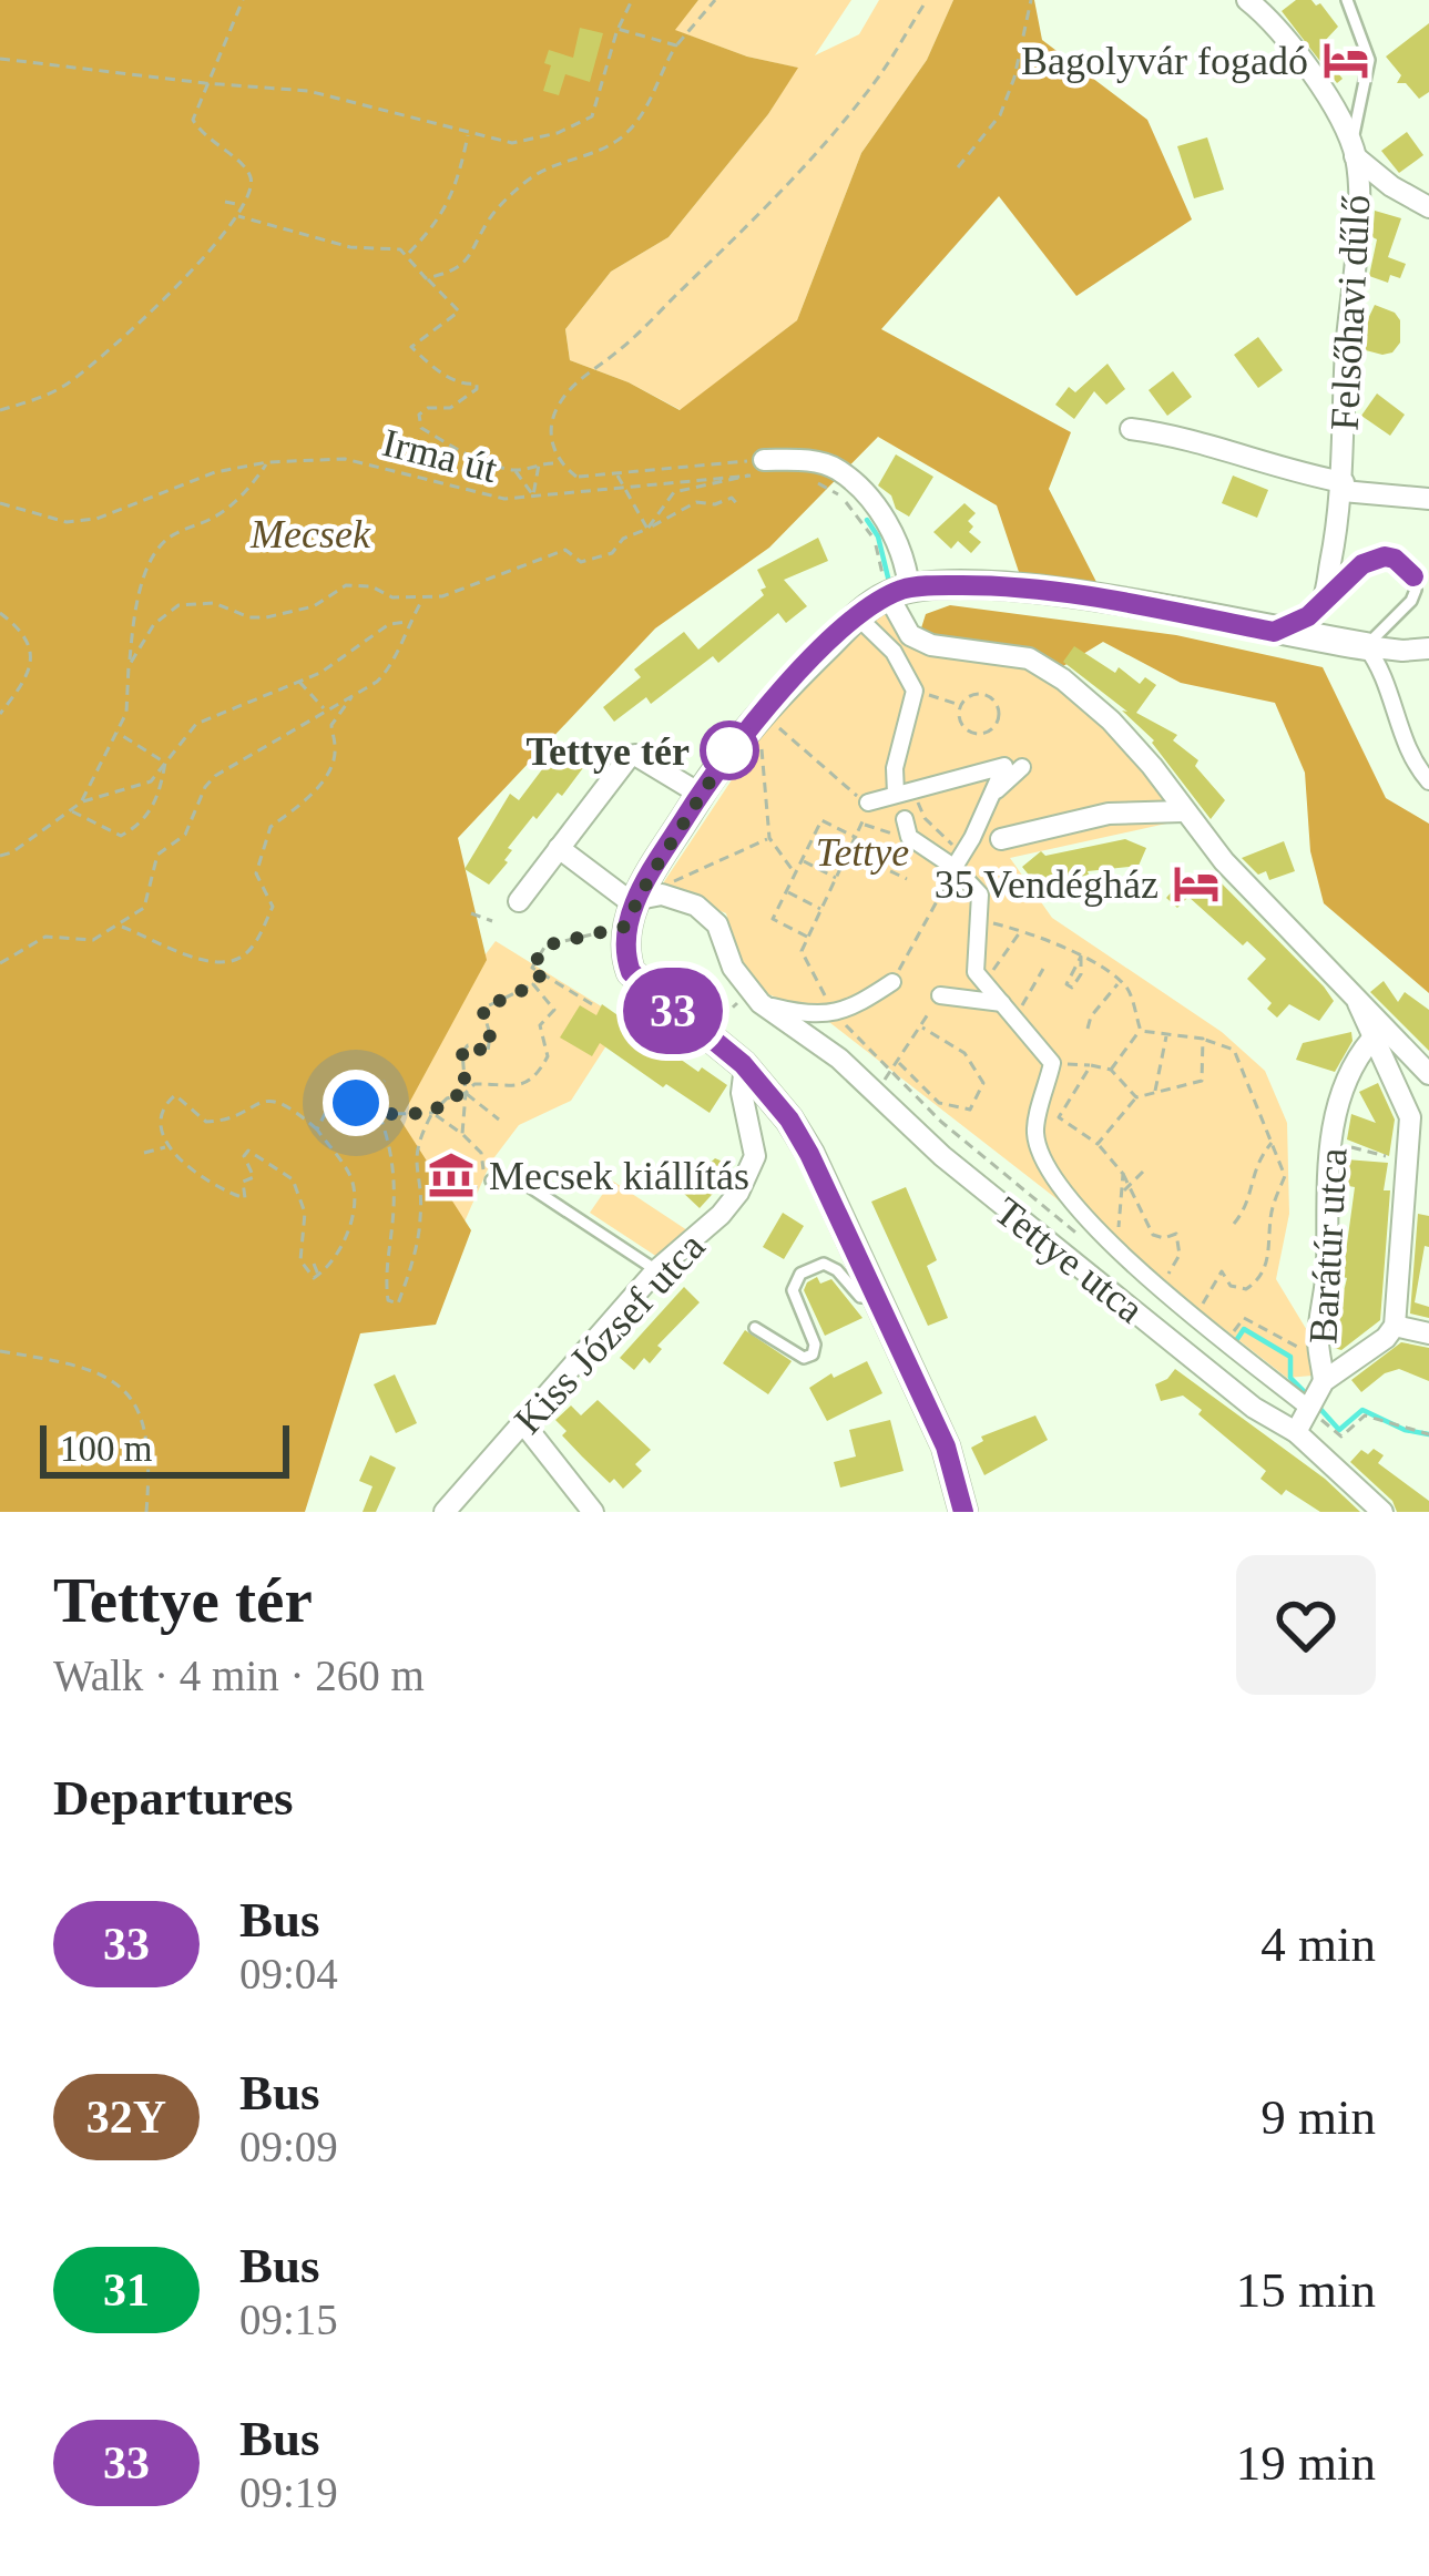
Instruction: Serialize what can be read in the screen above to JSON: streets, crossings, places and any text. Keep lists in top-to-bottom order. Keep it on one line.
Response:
{"streets":{"street":["Felsőhavi dűlő","Barátúr utca","Tettye utca","Kiss József utca"],"path":["Irma út"]},"parks":["Mecsek","Tettye"],"places":{"hotel":["Bagolyvár fogadó","35 Vendégház"],"other":["Tettye tér"],"museum":["Mecsek kiállítás"]},"lines":["bus line 33"],"scale_bar":"100 m","page":{"on_map":"33","scale":"100 m","heading":[["Tettye tér","Walk · 4 min · 260 m"],"Departures"],"list":[{"mark":"33","name":"Bus","note":"09:04","value":"4 min"},{"mark":"32Y","name":"Bus","note":"09:09","value":"9 min"},{"mark":"31","name":"Bus","note":"09:15","value":"15 min"},{"mark":"33","name":"Bus","note":"09:19","value":"19 min"}]}}
